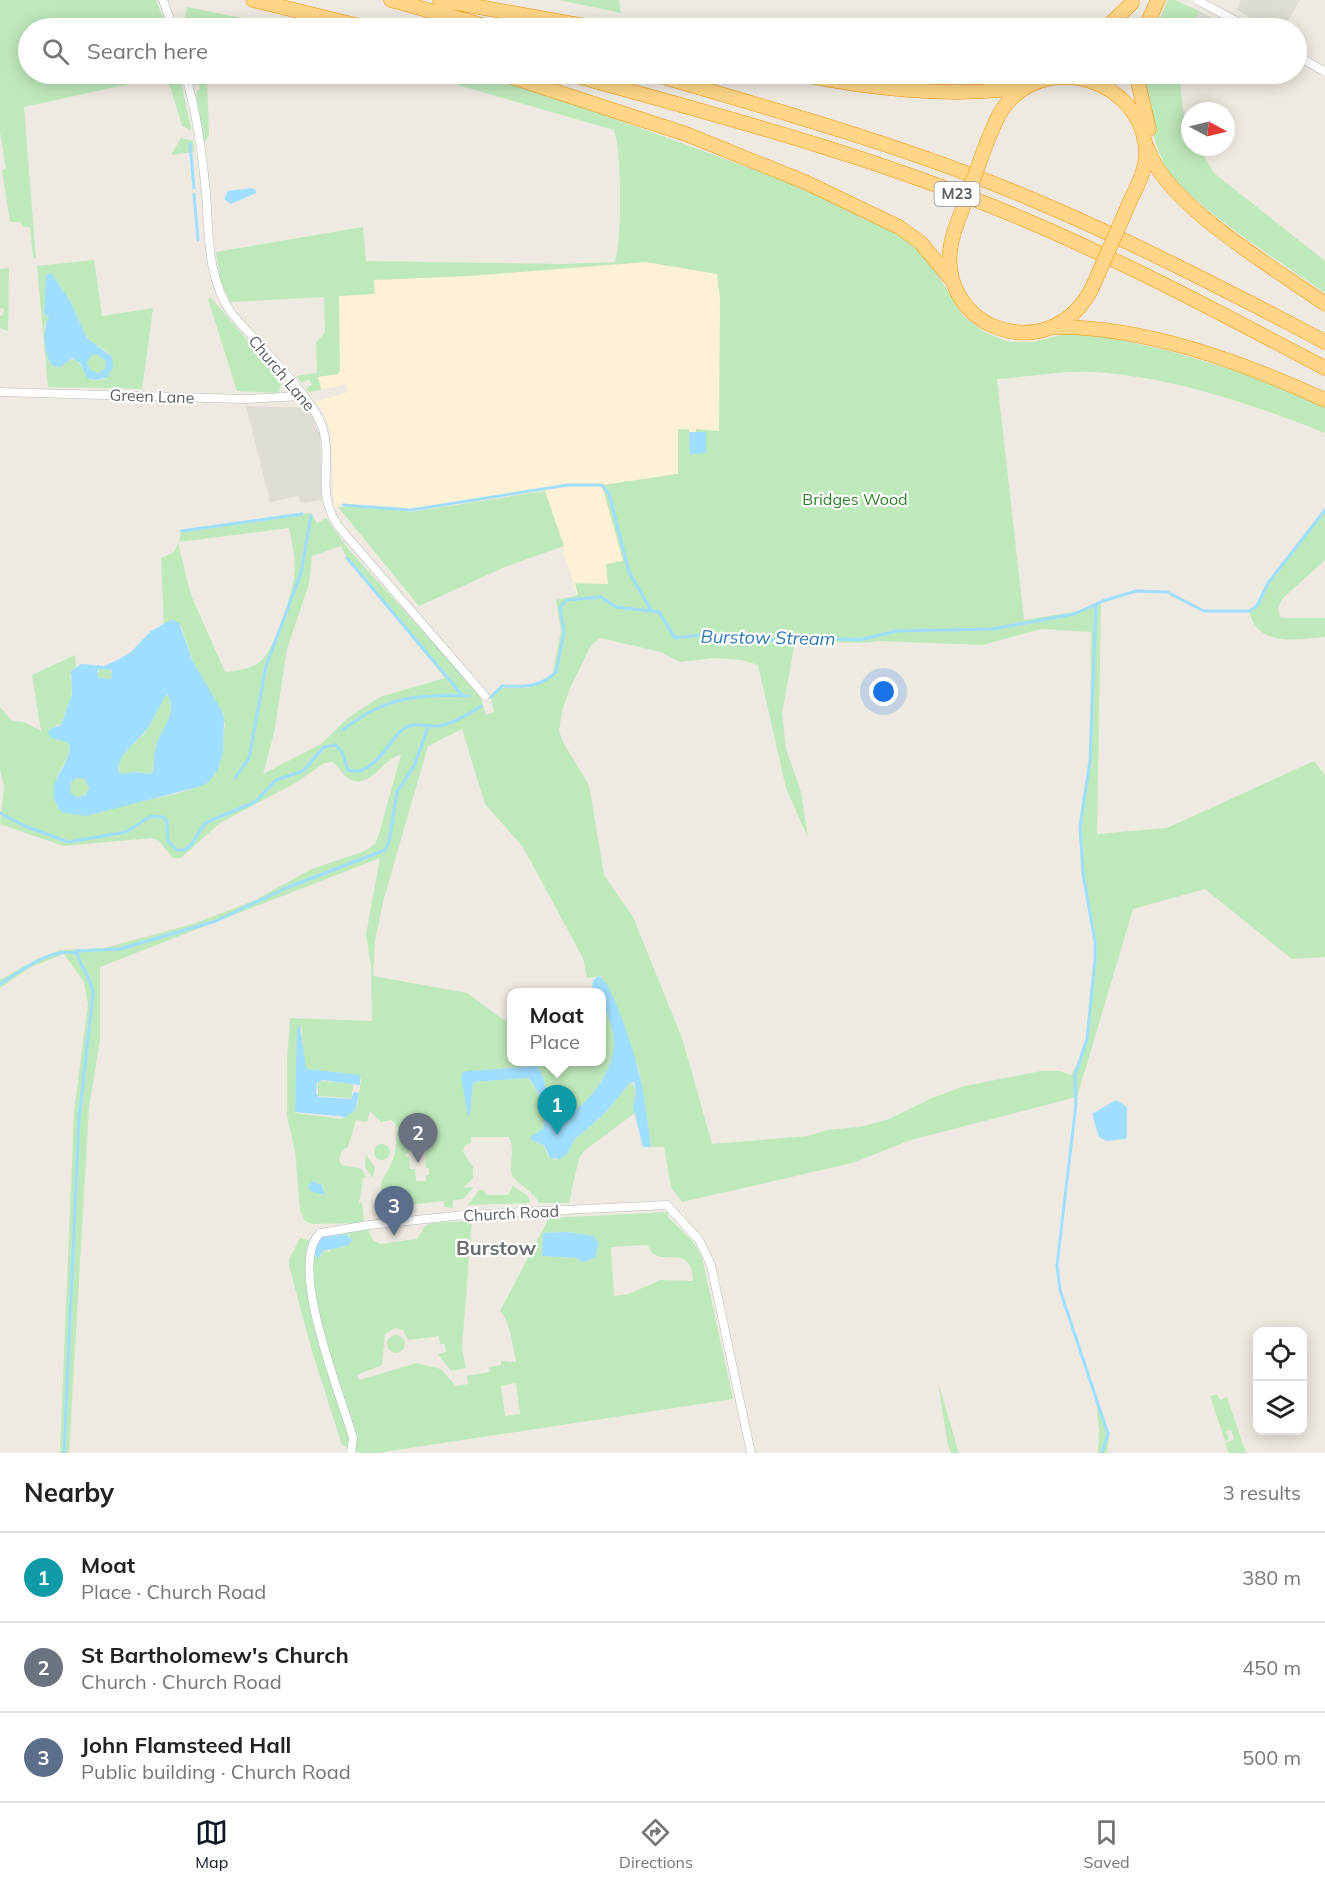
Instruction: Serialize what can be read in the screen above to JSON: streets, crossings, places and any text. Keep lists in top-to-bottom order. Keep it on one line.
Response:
{"streets":{"highway":["M23"],"street":["Church Lane","Green Lane","Church Road"]},"crossings":[["Church Lane","Green Lane"]],"districts":["Burstow"],"water":["Burstow Stream"],"parks":["Bridges Wood"],"north":"right","page":{"search":"Search here","popup":["Moat","Place"],"pins":["1","2","3"],"heading":["Nearby","3 results"],"list":[{"mark":"1","name":"Moat","note":"Place · Church Road","value":"380 m"},{"mark":"2","name":"St Bartholomew's Church","note":"Church · Church Road","value":"450 m"},{"mark":"3","name":"John Flamsteed Hall","note":"Public building · Church Road","value":"500 m"}],"nav":["Map","Directions","Saved"]}}
